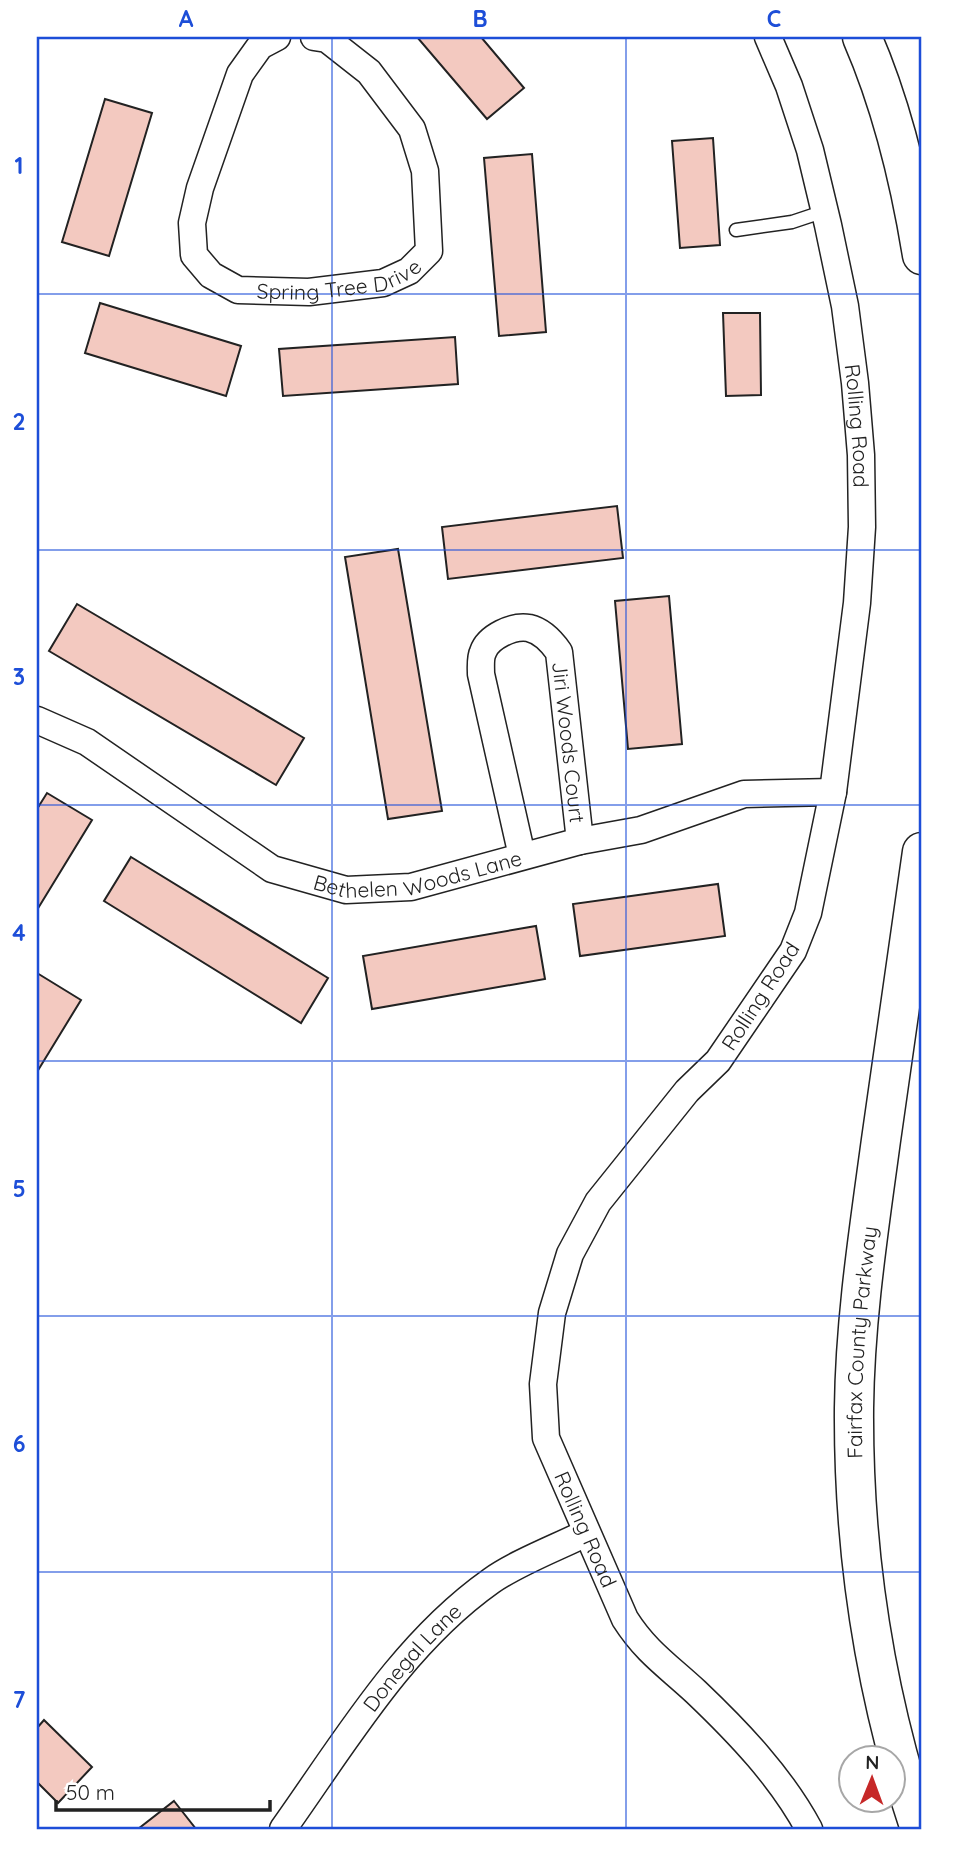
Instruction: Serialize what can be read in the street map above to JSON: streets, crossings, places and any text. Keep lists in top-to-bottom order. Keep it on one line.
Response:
{"streets":{"highway":["Fairfax County Parkway"],"street":["Spring Tree Drive","Rolling Road","Jiri Woods Court","Bethelen Woods Lane","Donegal Lane"]},"crossings":[["Rolling Road","Bethelen Woods Lane"],["Rolling Road","Donegal Lane"],["Jiri Woods Court","Bethelen Woods Lane"]],"scale_bar":"50 m","north":"top","grid":{"columns":["A","B","C"],"rows":["1","2","3","4","5","6","7"]}}
